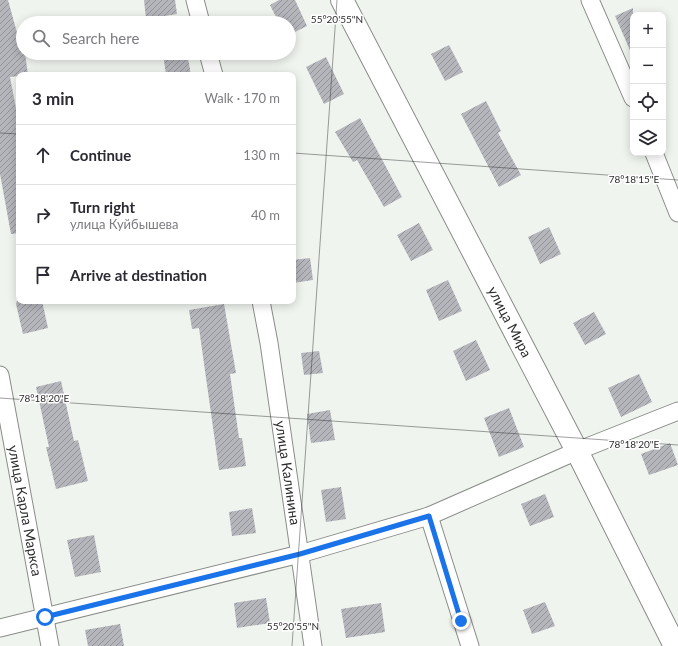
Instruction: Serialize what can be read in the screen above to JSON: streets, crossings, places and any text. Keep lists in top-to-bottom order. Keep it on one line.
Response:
{"streets":{"street":["улица Мира","улица Калинина","улица Карла Маркса"]},"page":{"map_buttons":["+","−"],"search":"Search here","heading":["3 min","Walk · 170 m"],"list":[["Continue","130 m"],["Turn right","улица Куйбышева","40 m"],"Arrive at destination"]},"coordinates":["55°20'55\"N","78°18'15\"E","78°18'20\"E"]}
